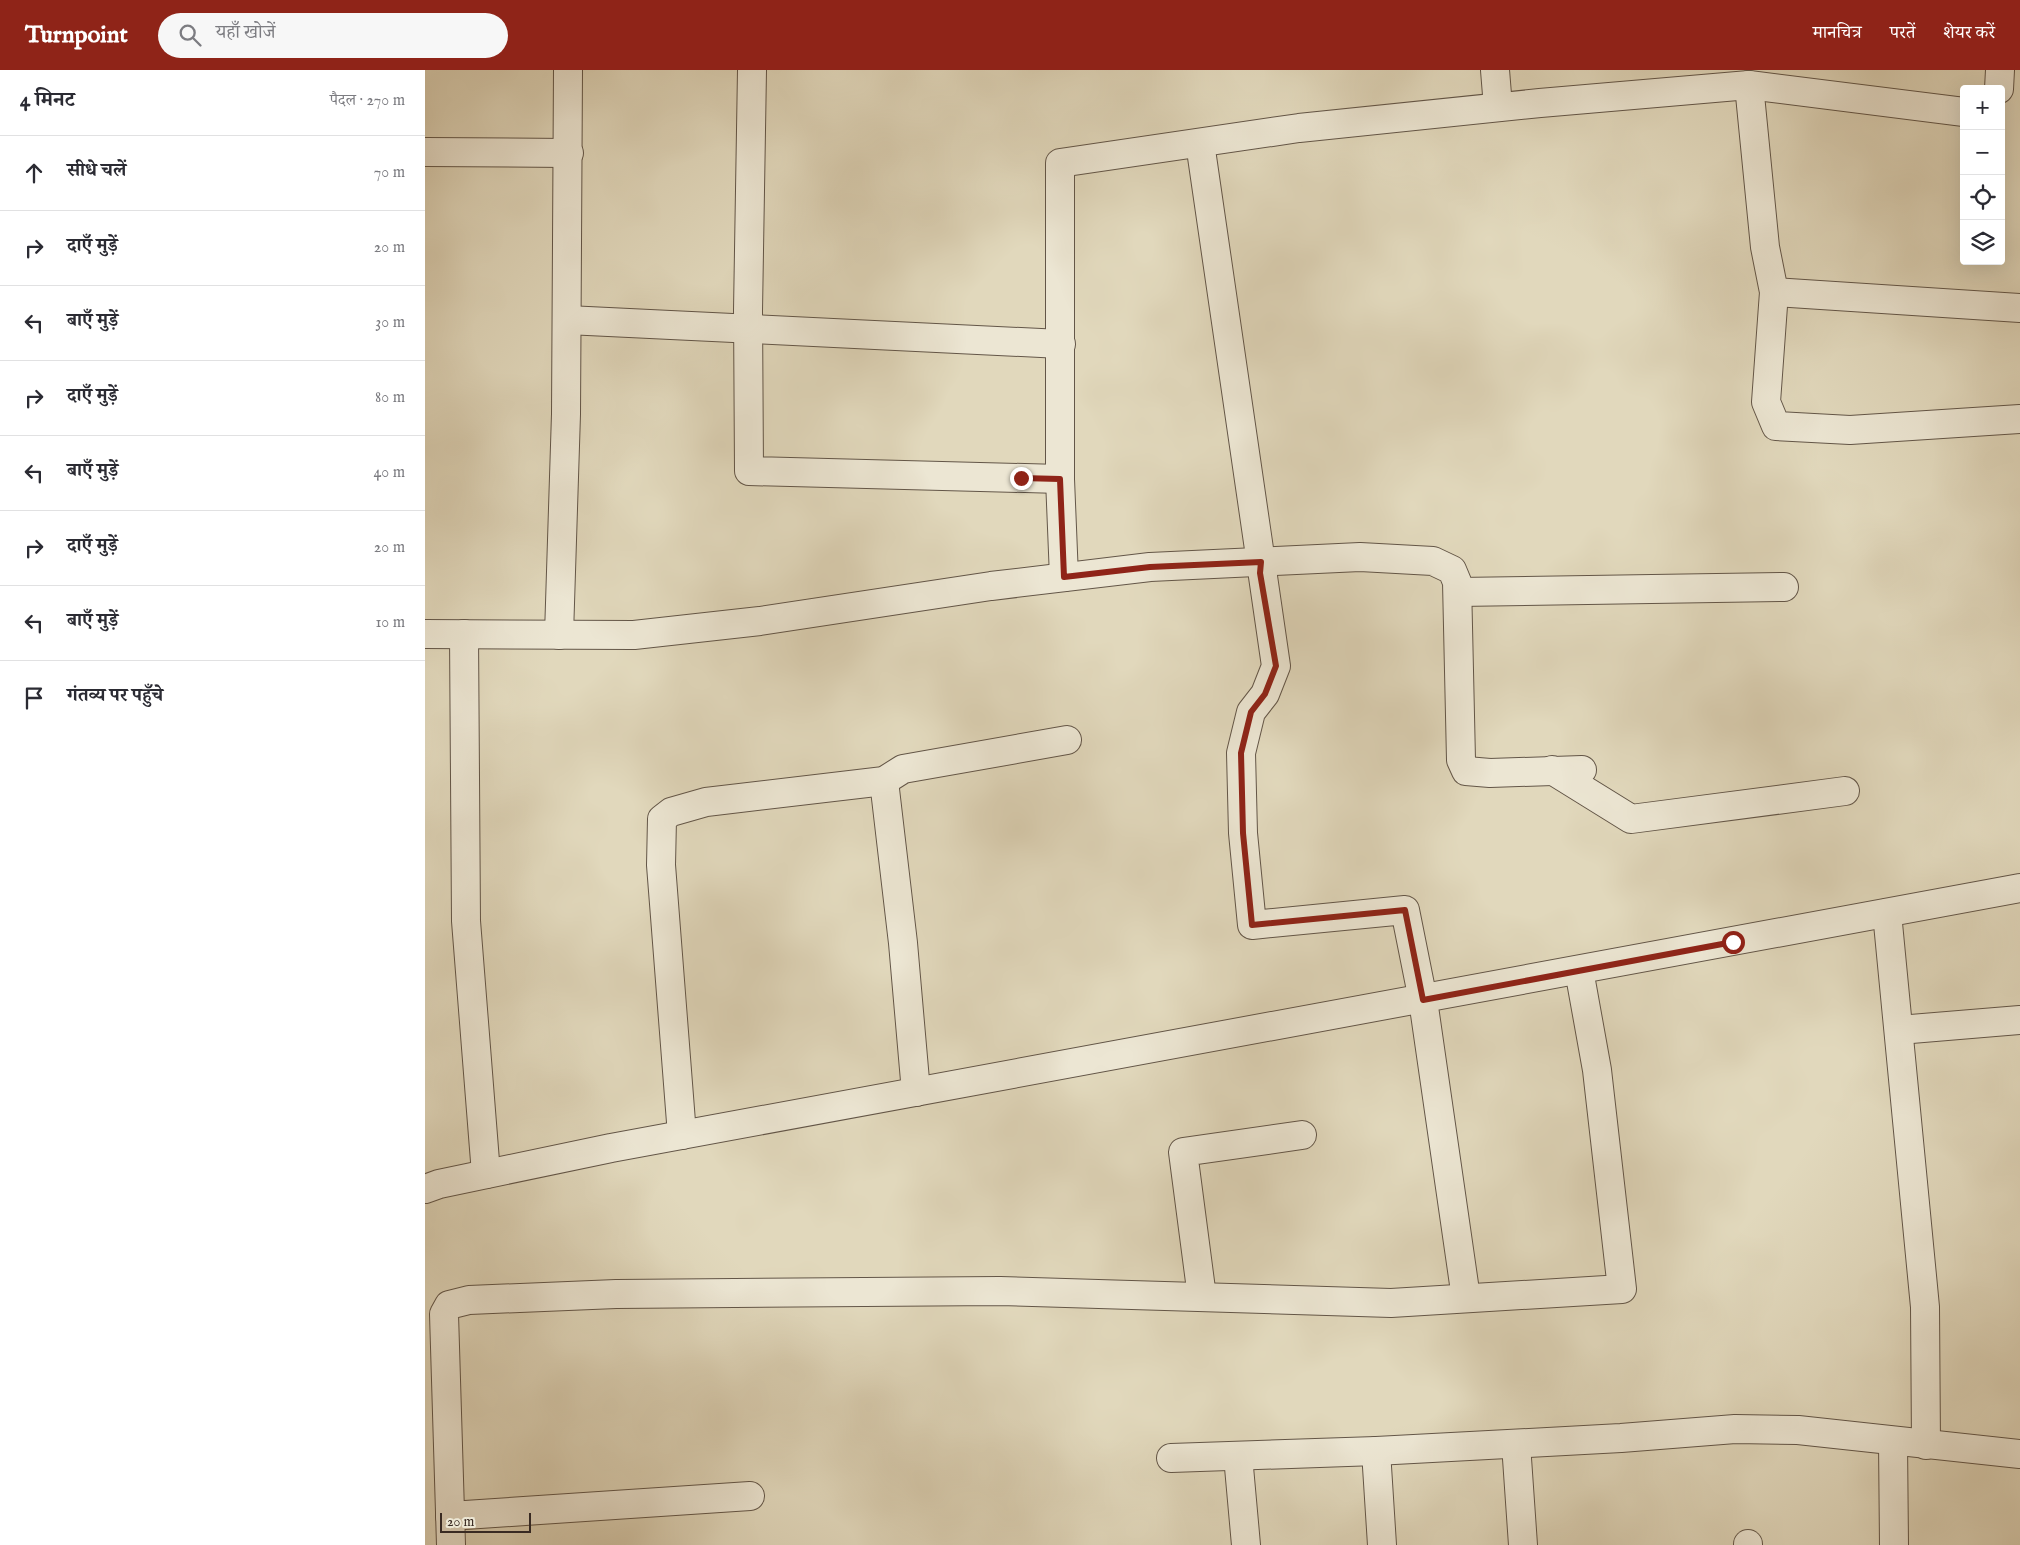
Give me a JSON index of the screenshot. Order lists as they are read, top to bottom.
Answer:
{
  "scale_bar": "20 m",
  "page": {
    "header": "Turnpoint",
    "search": "यहाँ खोजें",
    "nav": ["मानचित्र", "परतें", "शेयर करें"],
    "heading": ["4 मिनट", "पैदल · 270 m"],
    "map_buttons": ["+", "−"],
    "list": [
      ["सीधे चलें", "70 m"],
      ["दाएँ मुड़ें", "20 m"],
      ["बाएँ मुड़ें", "30 m"],
      ["दाएँ मुड़ें", "80 m"],
      ["बाएँ मुड़ें", "40 m"],
      ["दाएँ मुड़ें", "20 m"],
      ["बाएँ मुड़ें", "10 m"],
      "गंतव्य पर पहुँचे"
    ],
    "scale": "20 m"
  }
}
